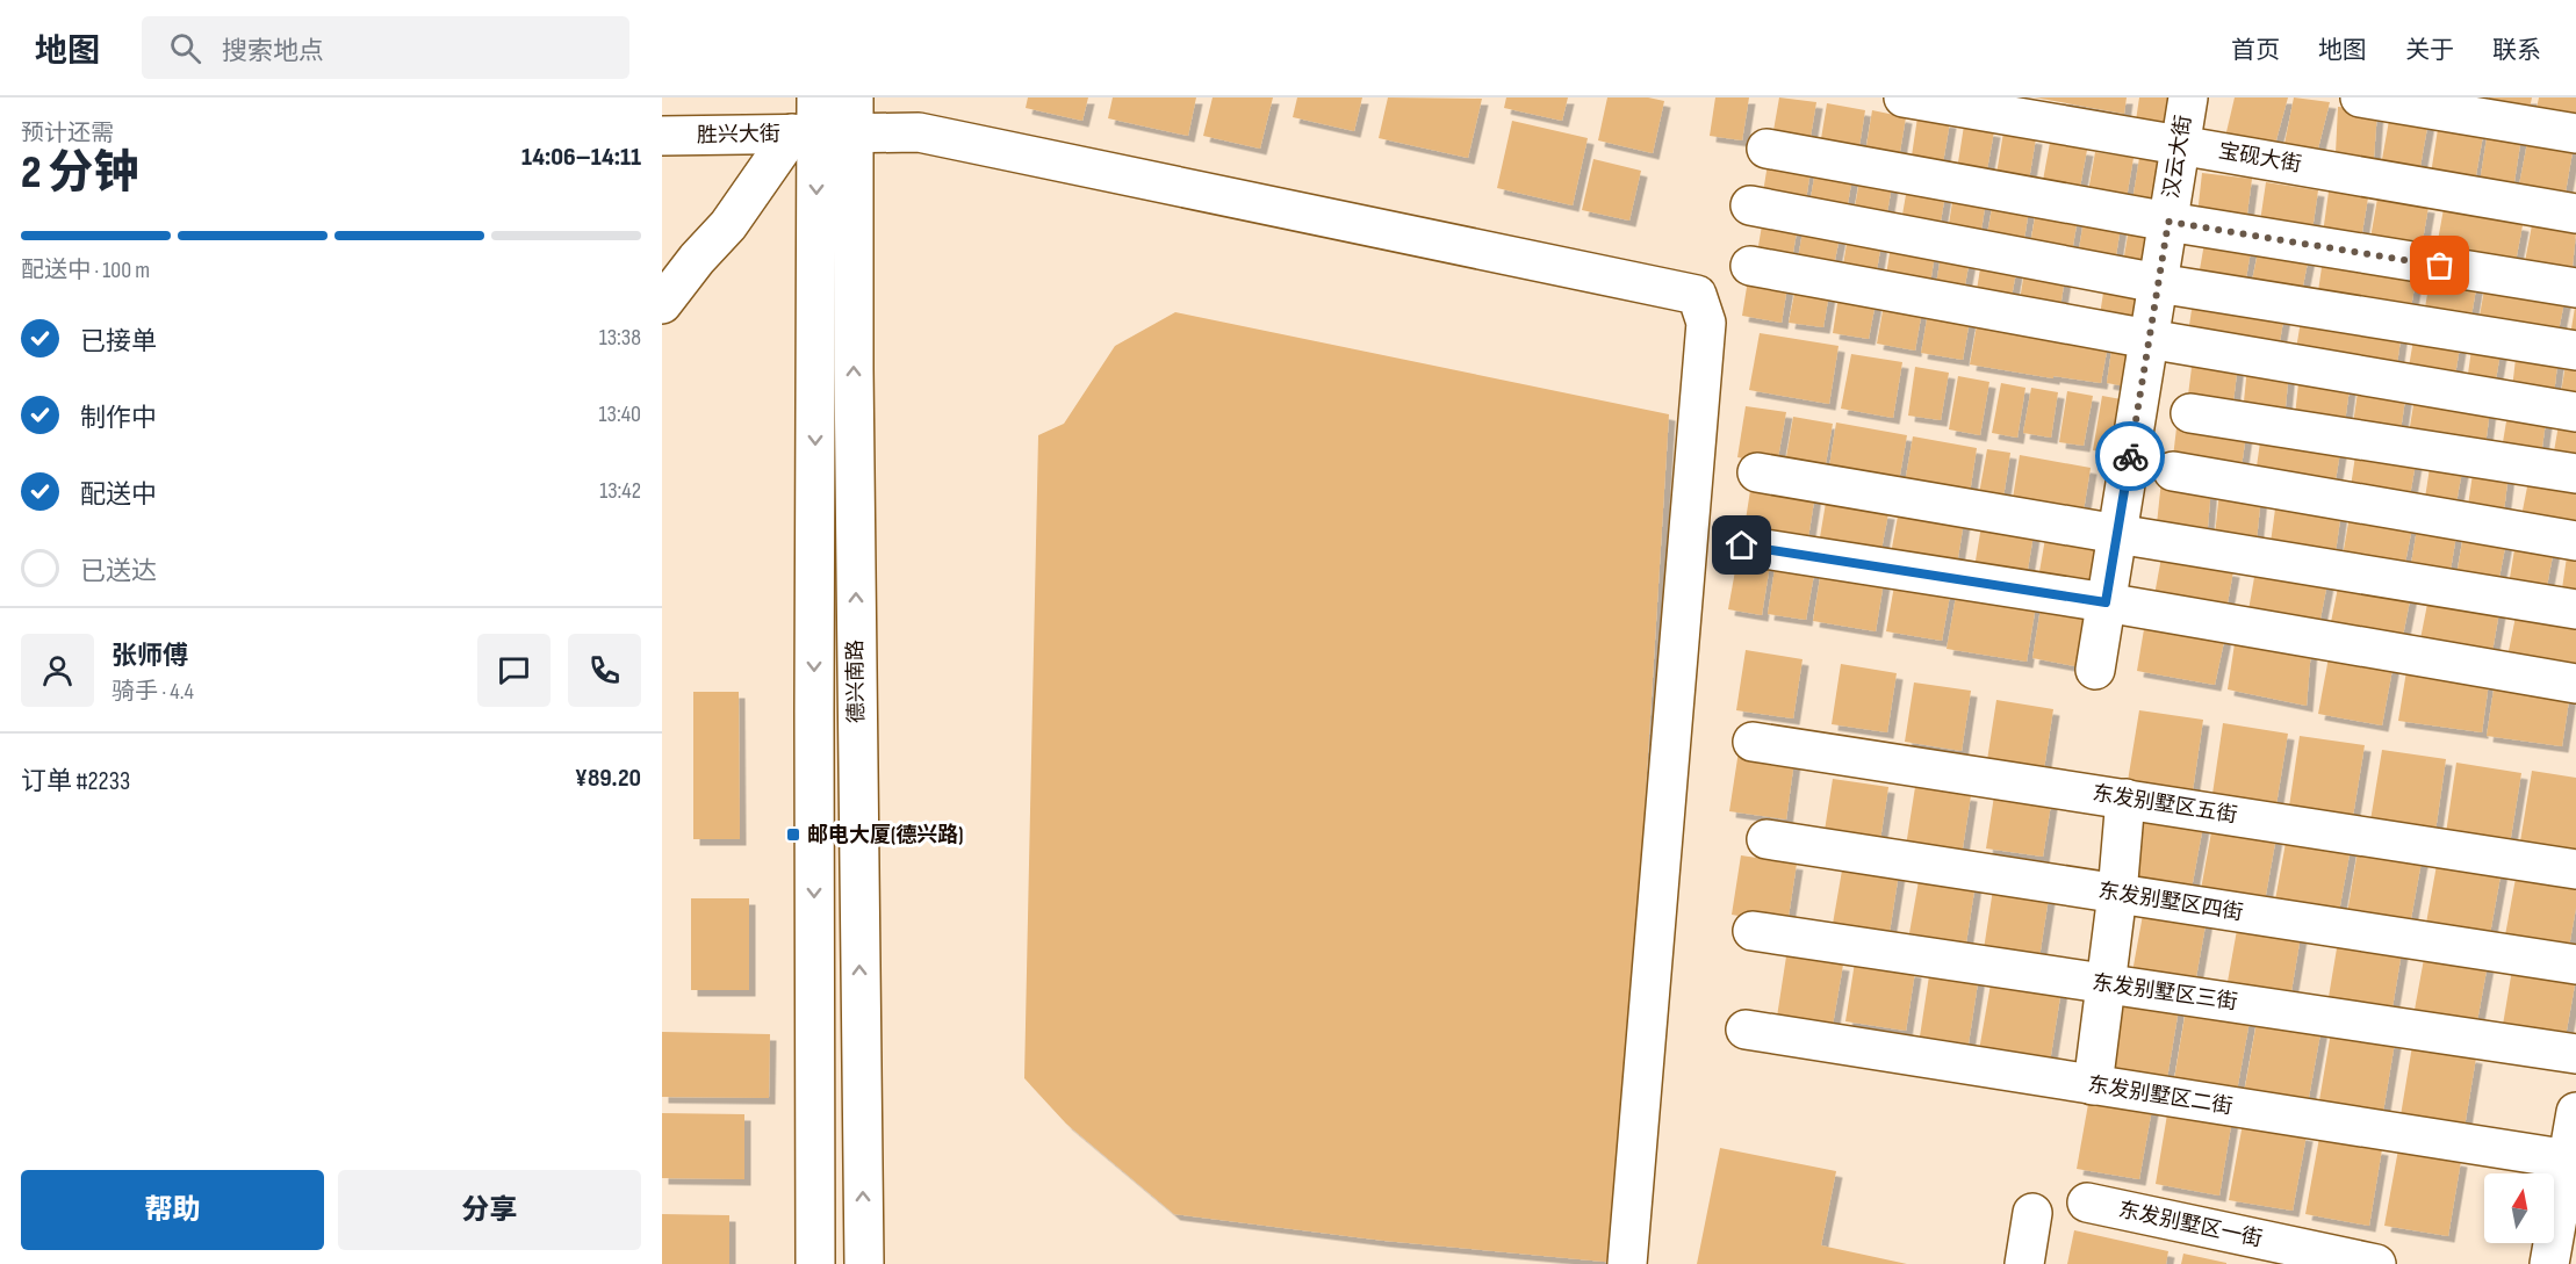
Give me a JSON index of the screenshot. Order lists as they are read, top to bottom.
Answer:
{
  "streets": {
    "street": [
      "胜兴大街",
      "汉云大街",
      "宝砚大街",
      "德兴南路",
      "东发别墅区五街",
      "东发别墅区四街",
      "东发别墅区三街",
      "东发别墅区二街",
      "东发别墅区一街"
    ]
  },
  "crossings": [
    ["胜兴大街", "德兴南路"],
    ["汉云大街", "宝砚大街"]
  ],
  "places": {
    "transit": ["邮电大厦(德兴路)"]
  },
  "north": "top",
  "page": {
    "header": "地图",
    "search": "搜索地点",
    "nav": [
      "首页",
      "地图",
      "关于",
      "联系"
    ],
    "heading": ["2 分钟", "预计还需", "14:06–14:11"],
    "panel": [
      "张师傅",
      "骑手 · 4.4",
      "订单 #2233",
      "¥89.20"
    ],
    "bar": "配送中 · 100 m",
    "list": [
      ["已接单", "13:38"],
      ["制作中", "13:40"],
      ["配送中", "13:42"],
      "已送达"
    ],
    "buttons": ["帮助", "分享"]
  }
}
